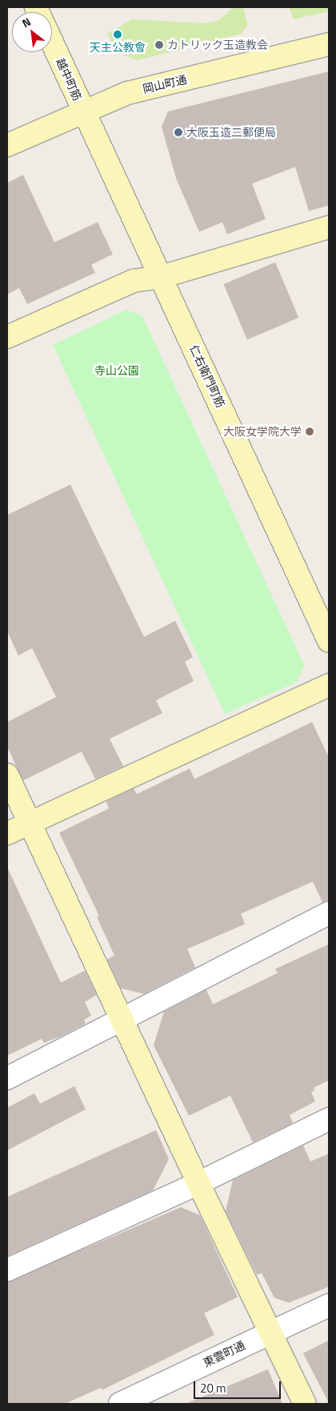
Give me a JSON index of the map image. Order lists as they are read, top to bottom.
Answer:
{
  "streets": {
    "street": [
      "越中町筋",
      "岡山町通",
      "仁右衛門町筋",
      "東雲町通"
    ]
  },
  "crossings": [
    ["越中町筋", "岡山町通"],
    ["越中町筋", "仁右衛門町筋"],
    ["岡山町通", "仁右衛門町筋"]
  ],
  "parks": ["寺山公園"],
  "places": [
    "天主公教會",
    "カトリック玉造教会",
    "大阪玉造二郵便局",
    "大阪女学院大学"
  ],
  "scale_bar": "20 m",
  "north": "top left"
}
